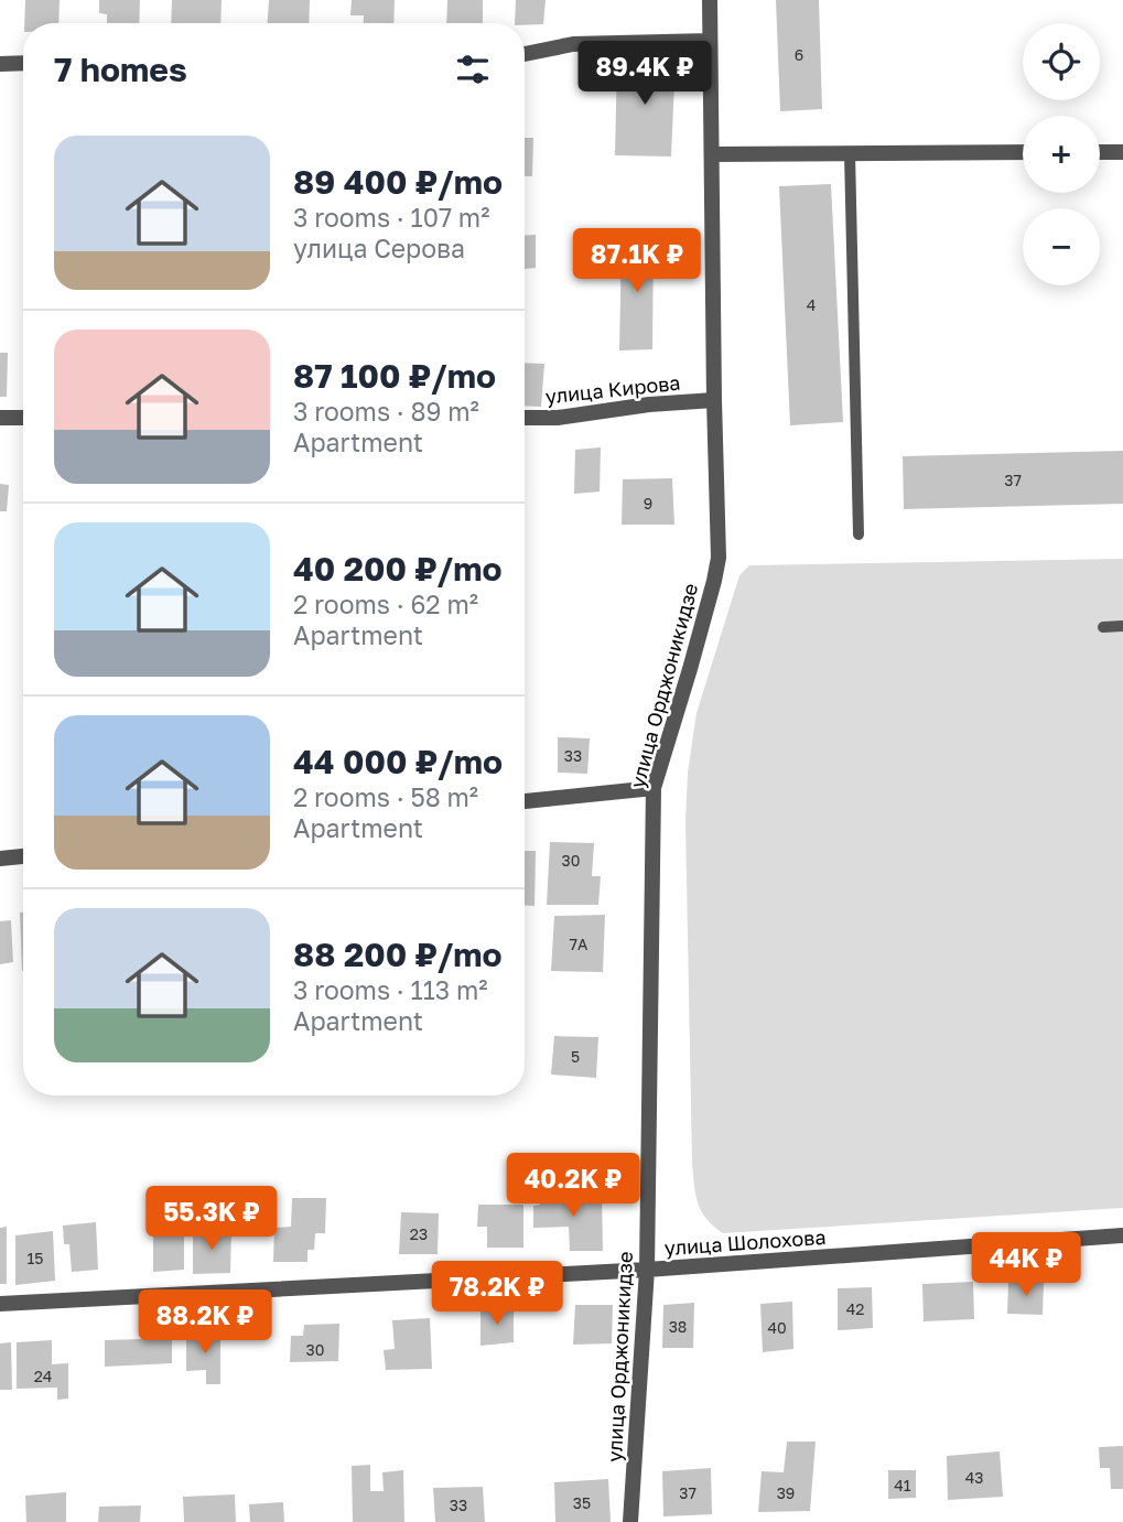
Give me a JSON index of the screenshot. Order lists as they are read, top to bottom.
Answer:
{
  "streets": {
    "street": ["улица Кирова", "улица Орджоникидзе", "улица Шолохова"]
  },
  "crossings": [
    ["улица Кирова", "улица Орджоникидзе"],
    ["улица Орджоникидзе", "улица Шолохова"]
  ],
  "house_numbers": [
    "6",
    "4",
    "37",
    "9",
    "33",
    "30",
    "7А",
    "5",
    "23",
    "15",
    "42",
    "38",
    "40",
    "30",
    "24",
    "43",
    "41",
    "37",
    "39",
    "35",
    "33"
  ],
  "page": {
    "map_buttons": ["+", "−"],
    "heading": "7 homes",
    "price": [
      "89.4K ₽",
      "87.1K ₽",
      "40.2K ₽",
      "55.3K ₽",
      "44K ₽",
      "78.2K ₽",
      "88.2K ₽"
    ],
    "list": [
      {
        "name": "89 400 ₽/mo",
        "note": "3 rooms · 107 m² · улица Серова"
      },
      {
        "name": "87 100 ₽/mo",
        "note": "3 rooms · 89 m² · Apartment"
      },
      {
        "name": "40 200 ₽/mo",
        "note": "2 rooms · 62 m² · Apartment"
      },
      {
        "name": "44 000 ₽/mo",
        "note": "2 rooms · 58 m² · Apartment"
      },
      {
        "name": "88 200 ₽/mo",
        "note": "3 rooms · 113 m² · Apartment"
      }
    ]
  }
}
